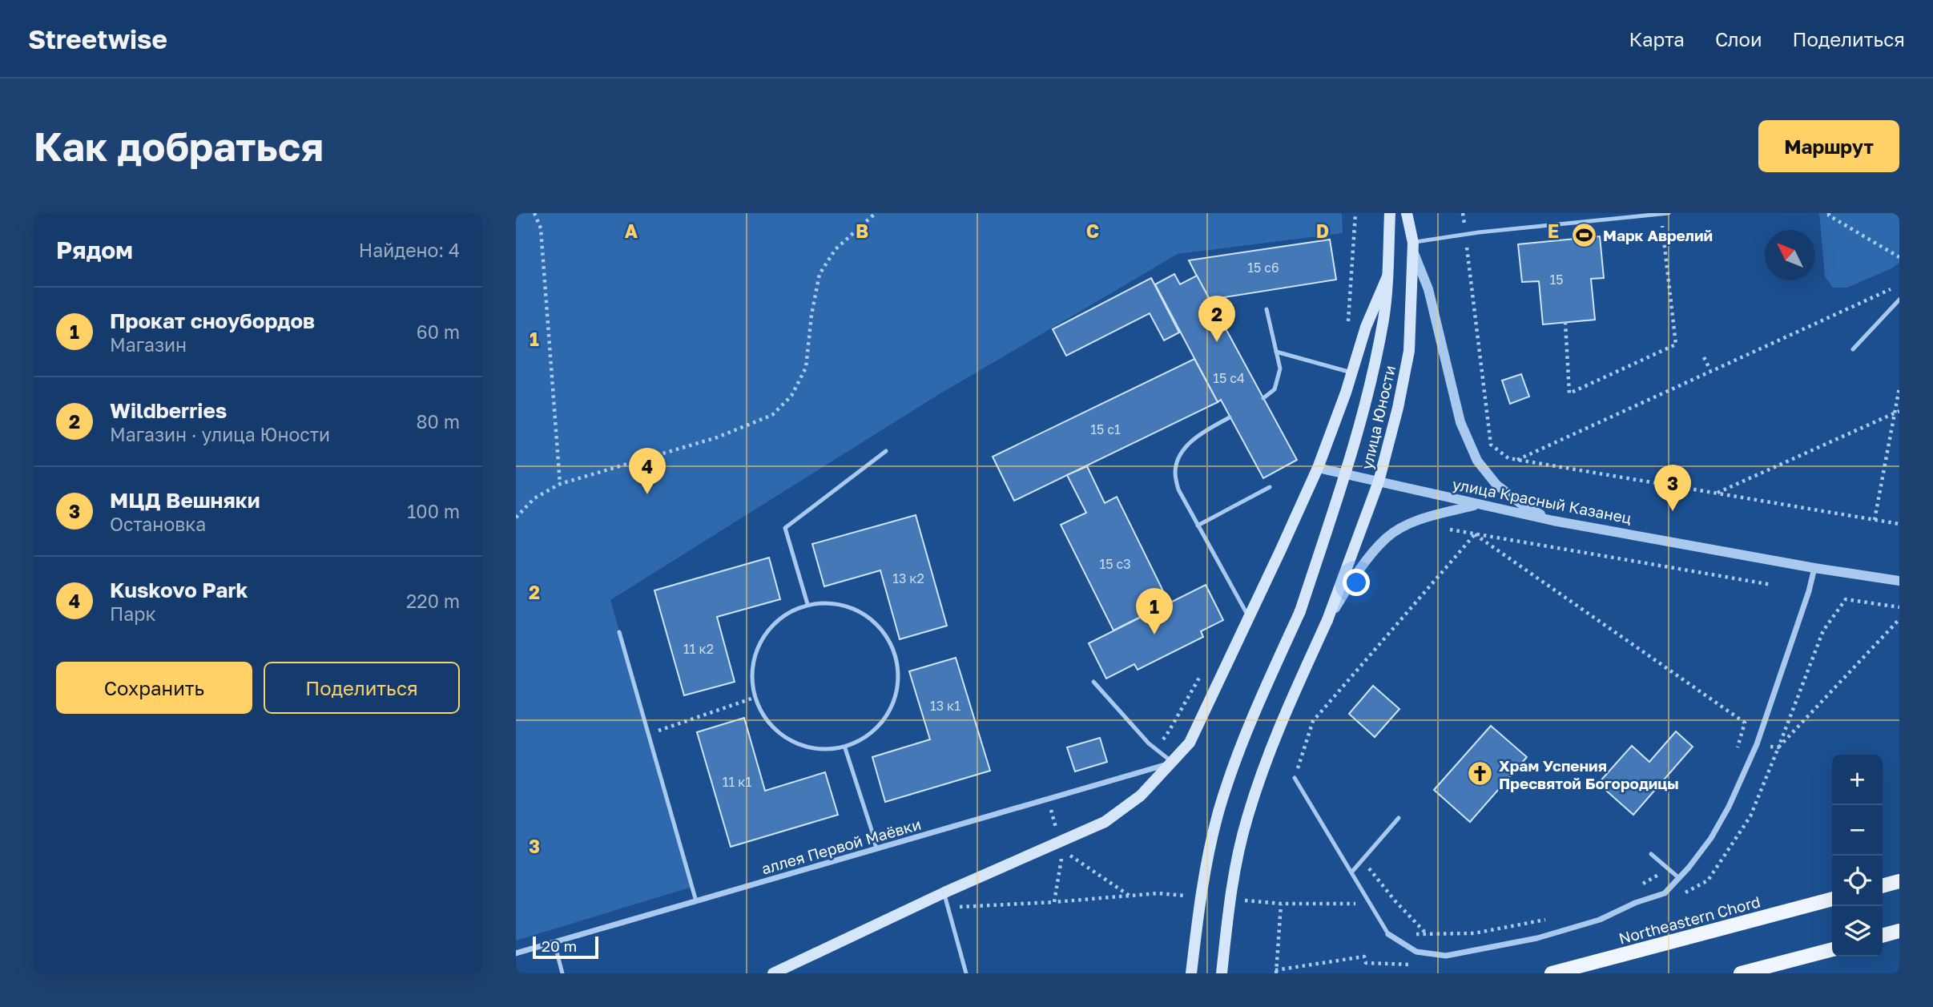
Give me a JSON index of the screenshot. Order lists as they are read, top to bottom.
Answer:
{
  "streets": {
    "main road": ["улица Юности", "Northeastern Chord"],
    "street": ["улица Красный Казанец", "аллея Первой Маёвки"]
  },
  "crossings": [
    ["улица Юности", "улица Красный Казанец"]
  ],
  "places": {
    "sports": ["Марк Аврелий"],
    "church": ["Храм Успения Пресвятой Богородицы"]
  },
  "house_numbers": [
    "15 с6",
    "15",
    "15 с4",
    "15 с1",
    "15 с3",
    "13 к2",
    "11 к2",
    "13 к1",
    "11 к1"
  ],
  "scale_bar": "20 m",
  "north": "top left",
  "page": {
    "header": "Streetwise",
    "nav": ["Карта", "Слои", "Поделиться"],
    "buttons": [
      "Маршрут",
      ["Сохранить", "Поделиться"]
    ],
    "title": "Как добраться",
    "heading": ["Рядом", "Найдено: 4"],
    "list": [
      {
        "mark": "1",
        "name": "Прокат сноубордов",
        "note": "Магазин",
        "value": "60 m"
      },
      {
        "mark": "2",
        "name": "Wildberries",
        "note": "Магазин · улица Юности",
        "value": "80 m"
      },
      {
        "mark": "3",
        "name": "МЦД Вешняки",
        "note": "Остановка",
        "value": "100 m"
      },
      {
        "mark": "4",
        "name": "Kuskovo Park",
        "note": "Парк",
        "value": "220 m"
      }
    ],
    "pins": [
      "2",
      "4",
      "3",
      "1"
    ],
    "map_buttons": ["+", "−"],
    "scale": "20 m"
  },
  "grid": {
    "columns": [
      "A",
      "B",
      "C",
      "D",
      "E"
    ],
    "rows": ["1", "2", "3"]
  }
}
